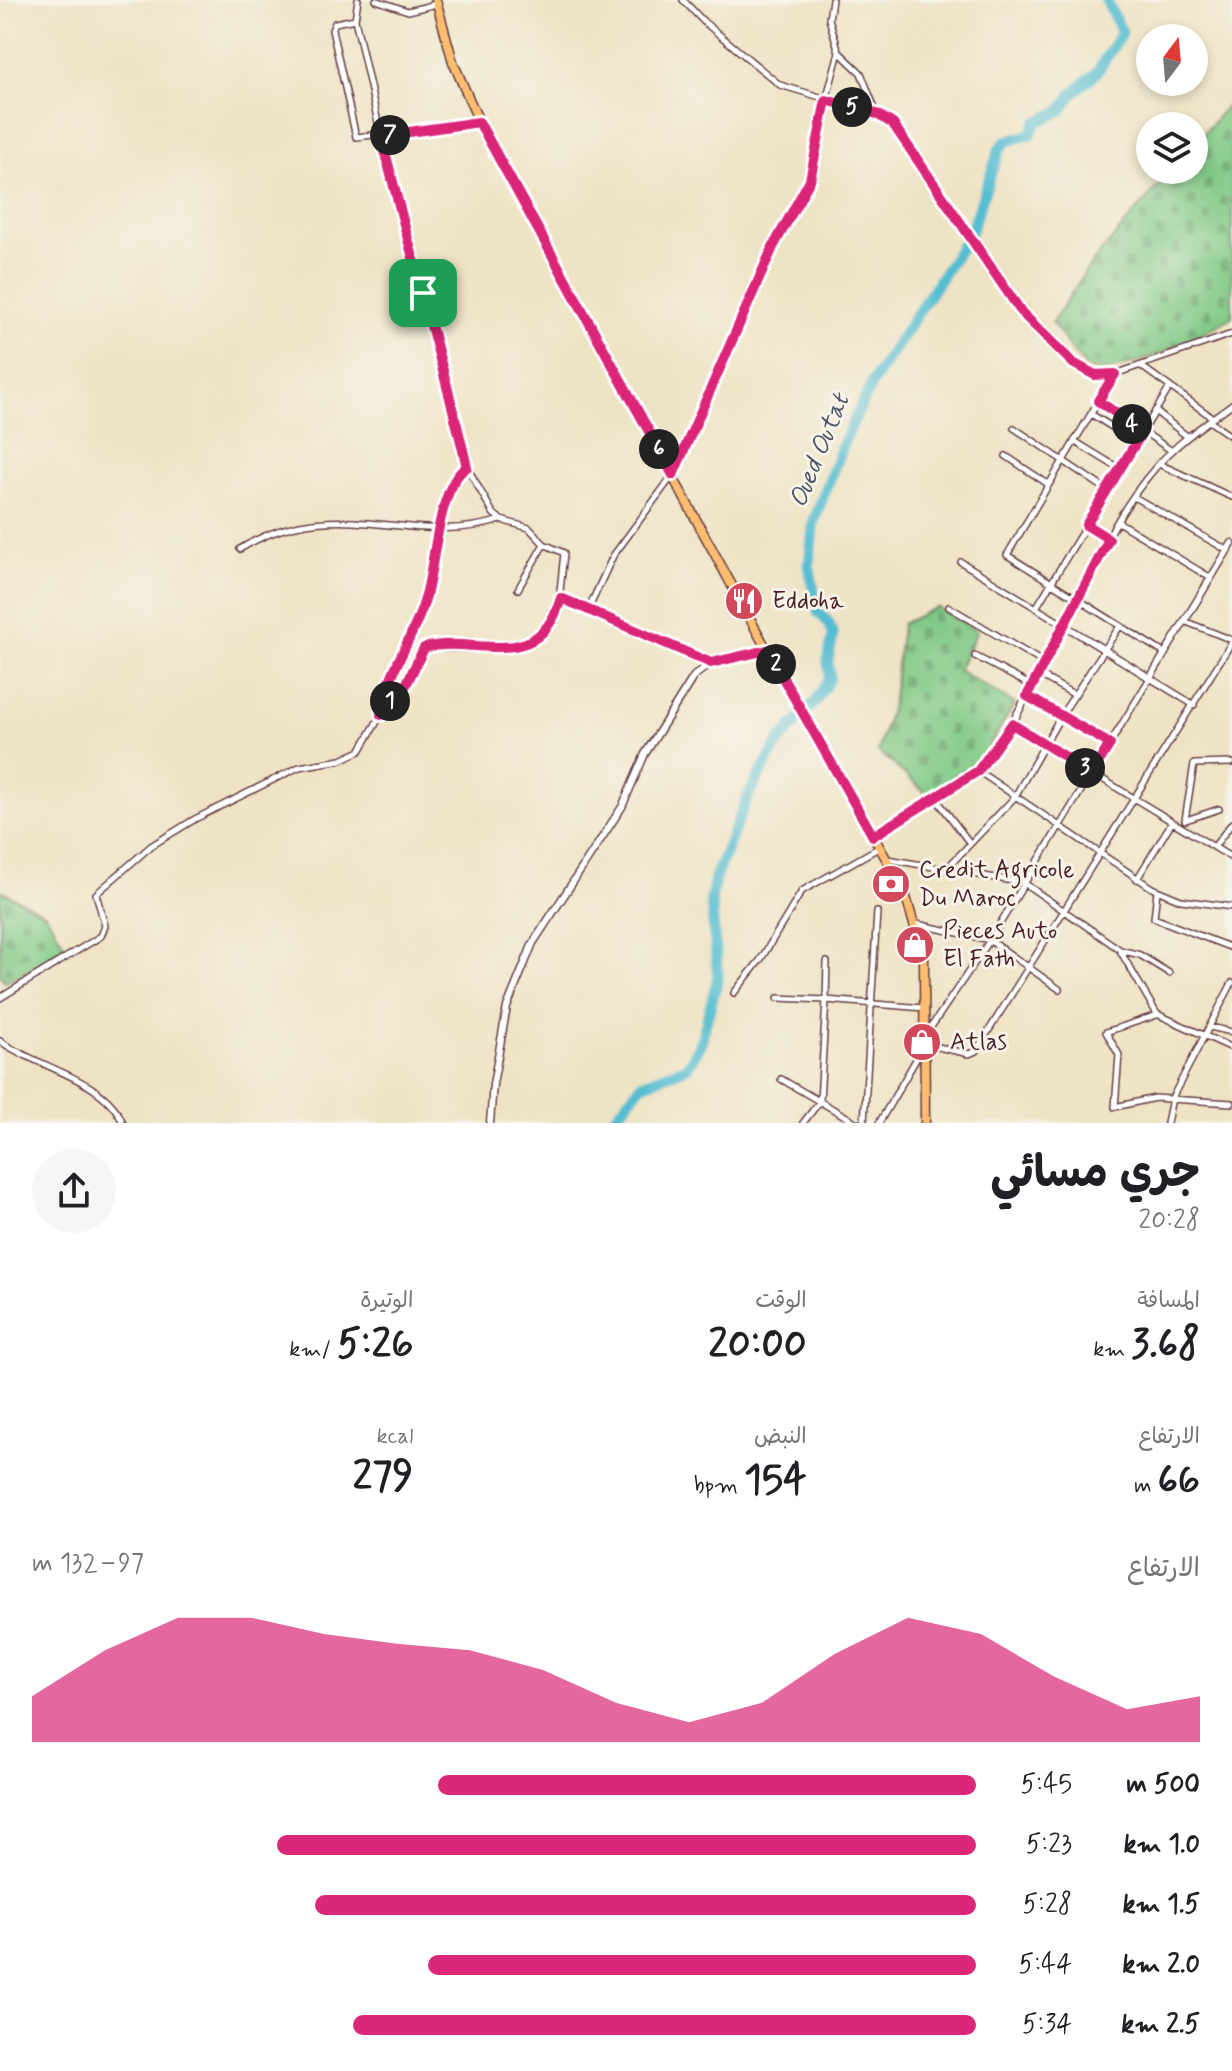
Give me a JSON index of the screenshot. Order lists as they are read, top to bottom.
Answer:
{
  "water": ["Oued Outat"],
  "places": {
    "restaurant": ["Eddoha"],
    "bank": ["Credit Agricole Du Maroc"],
    "shop": ["Pieces Auto El Fath", "Atlas"]
  },
  "north": "top",
  "page": {
    "pins": [
      "5",
      "7",
      "4",
      "6",
      "2",
      "1",
      "3"
    ],
    "heading": ["جري مسائي", "20:28"],
    "stats": [
      ["المسافة", "3.68 km"],
      ["الوقت", "20:00"],
      ["الوتيرة", "5:26 /km"],
      ["الارتفاع", "66 m"],
      ["النبض", "154 bpm"],
      ["kcal", "279"]
    ],
    "chart": ["الارتفاع", "97–132 m"],
    "list": [
      {
        "name": "500 m",
        "note": "5:45"
      },
      {
        "name": "1.0 km",
        "note": "5:23"
      },
      {
        "name": "1.5 km",
        "note": "5:28"
      },
      {
        "name": "2.0 km",
        "note": "5:44"
      },
      {
        "name": "2.5 km",
        "note": "5:34"
      }
    ]
  }
}
